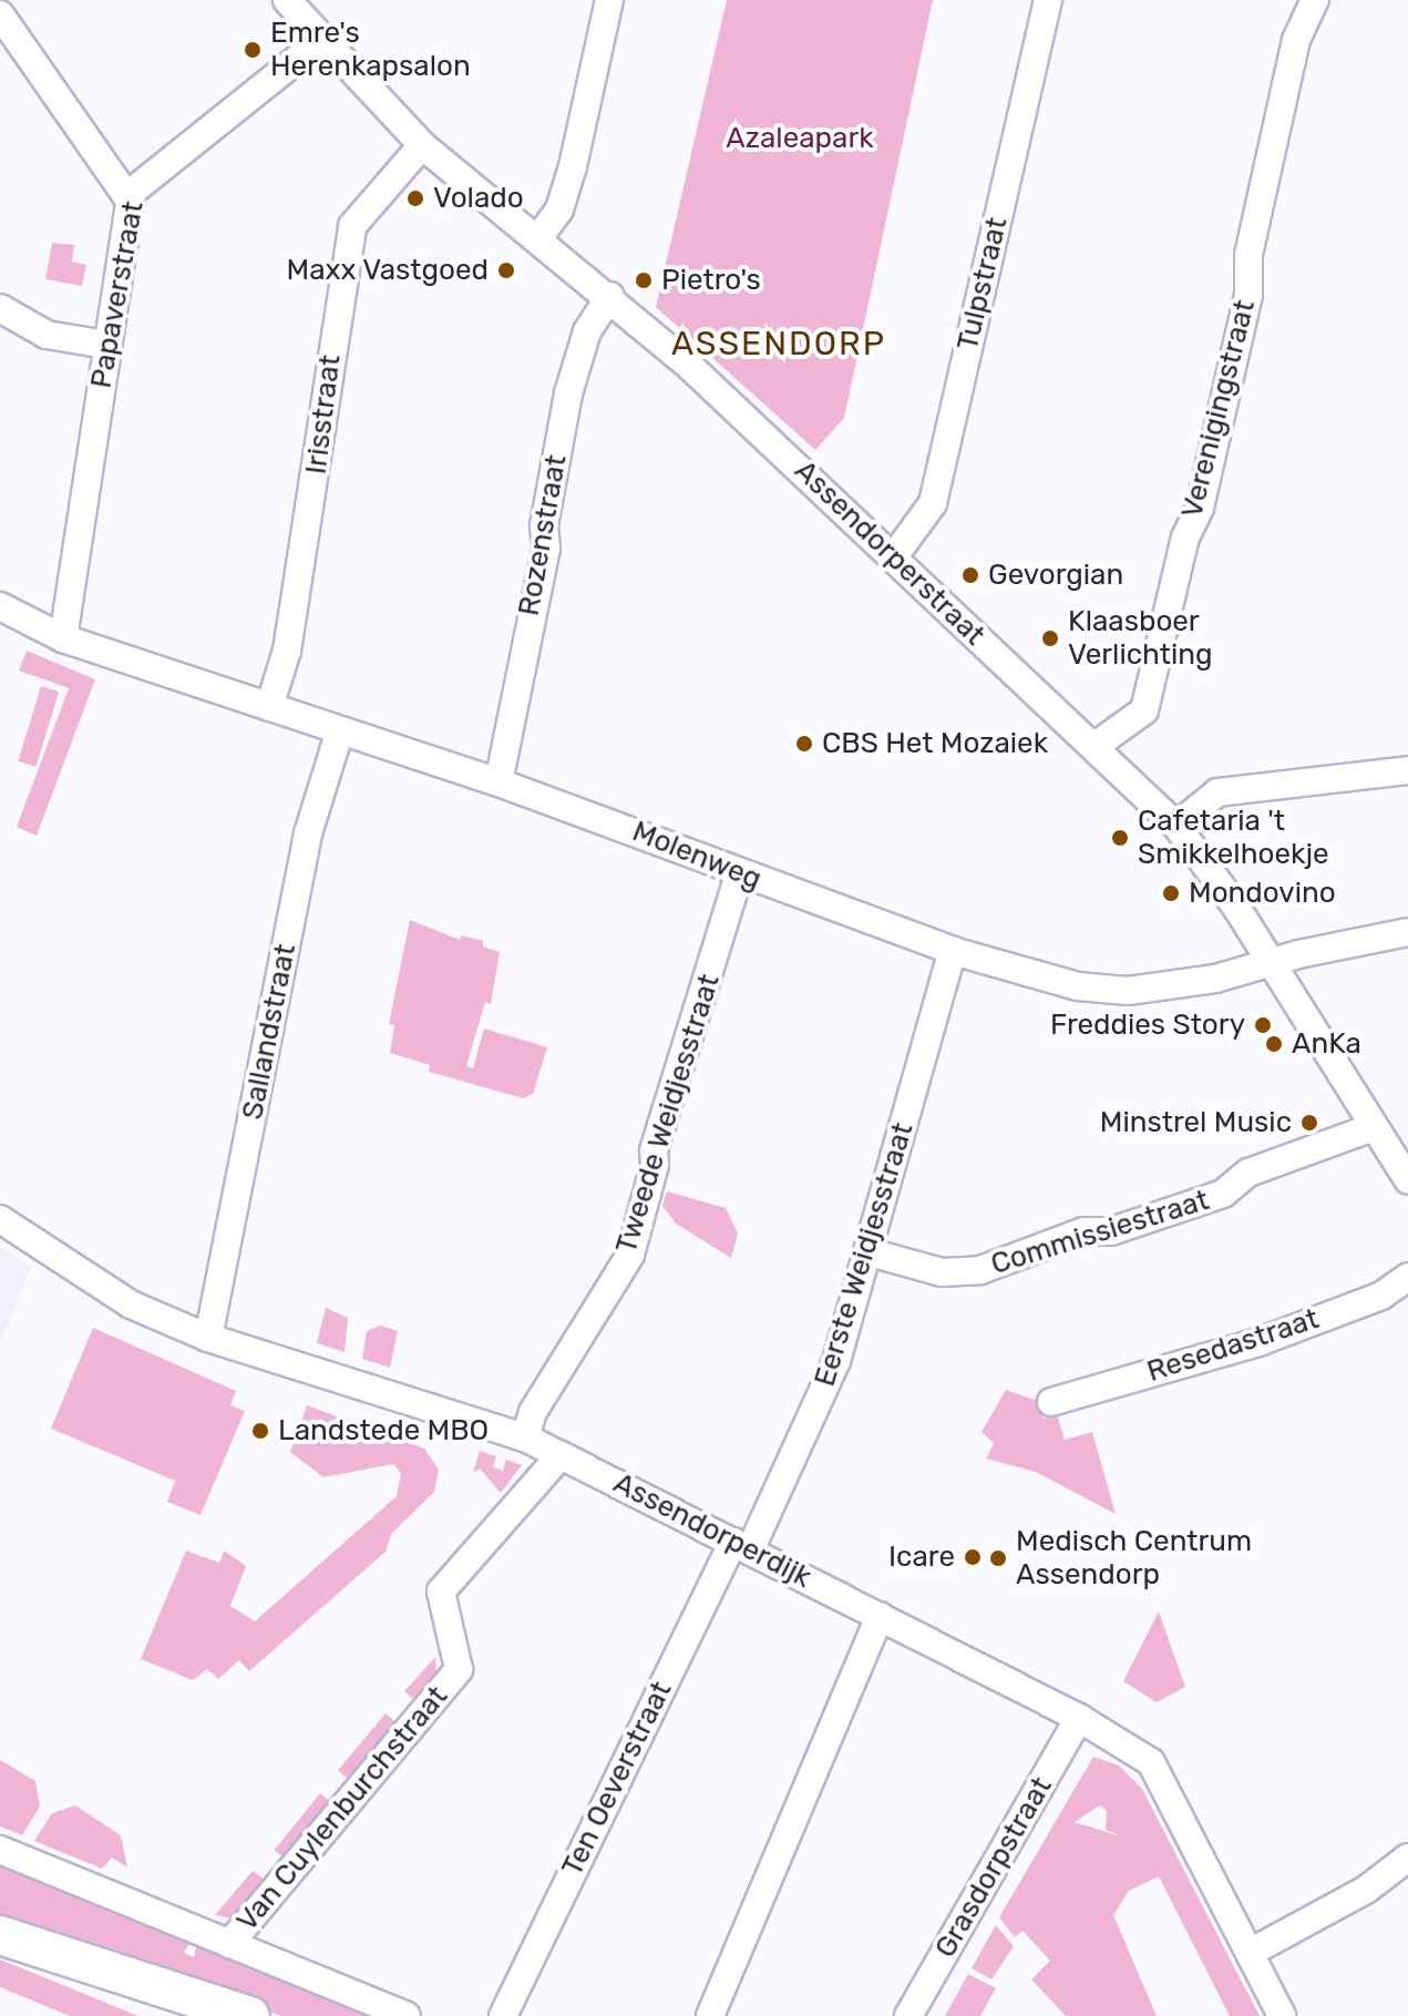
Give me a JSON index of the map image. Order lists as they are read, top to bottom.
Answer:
{
  "streets": {
    "street": [
      "Tulpstraat",
      "Papaverstraat",
      "Verenigingstraat",
      "Irisstraat",
      "Rozenstraat",
      "Assendorperstraat",
      "Molenweg",
      "Sallandstraat",
      "Tweede Weidjesstraat",
      "Commissiestraat",
      "Eerste Weidjesstraat",
      "Resedastraat",
      "Assendorperdijk",
      "Ten Oeverstraat",
      "Van Cuylenburchstraat",
      "Grasdorpstraat"
    ]
  },
  "crossings": [
    ["Tulpstraat", "Assendorperstraat"],
    ["Papaverstraat", "Assendorperstraat"],
    ["Papaverstraat", "Molenweg"],
    ["Verenigingstraat", "Assendorperstraat"],
    ["Irisstraat", "Assendorperstraat"],
    ["Irisstraat", "Molenweg"],
    ["Rozenstraat", "Assendorperstraat"],
    ["Rozenstraat", "Molenweg"],
    ["Assendorperstraat", "Molenweg"],
    ["Assendorperstraat", "Commissiestraat"],
    ["Molenweg", "Sallandstraat"],
    ["Molenweg", "Tweede Weidjesstraat"],
    ["Molenweg", "Eerste Weidjesstraat"],
    ["Sallandstraat", "Assendorperdijk"],
    ["Tweede Weidjesstraat", "Assendorperdijk"],
    ["Commissiestraat", "Eerste Weidjesstraat"],
    ["Eerste Weidjesstraat", "Assendorperdijk"],
    ["Eerste Weidjesstraat", "Ten Oeverstraat"],
    ["Assendorperdijk", "Ten Oeverstraat"],
    ["Assendorperdijk", "Van Cuylenburchstraat"],
    ["Assendorperdijk", "Grasdorpstraat"]
  ],
  "districts": ["ASSENDORP"],
  "parks": ["Azaleapark"],
  "places": [
    "Emre's Herenkapsalon",
    "Volado",
    "Maxx Vastgoed",
    "Pietro's",
    "Gevorgian",
    "Klaasboer Verlichting",
    "CBS Het Mozaiek",
    "Cafetaria 't Smikkelhoekje",
    "Mondovino",
    "Freddies Story",
    "AnKa",
    "Minstrel Music",
    "Landstede MBO",
    "Icare",
    "Medisch Centrum Assendorp"
  ]
}
